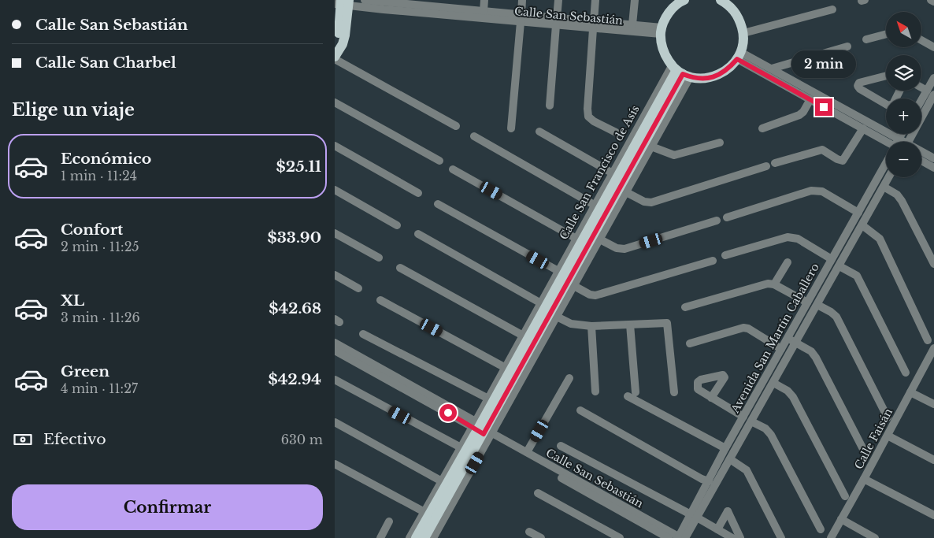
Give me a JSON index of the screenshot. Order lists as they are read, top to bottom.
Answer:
{
  "streets": {
    "main road": ["Calle San Francisco de Asís"],
    "street": ["Calle San Sebastián", "Avenida San Martín Caballero", "Calle Faisán"]
  },
  "crossings": [
    ["Calle San Sebastián", "Calle San Francisco de Asís"],
    ["Calle San Sebastián", "Avenida San Martín Caballero"]
  ],
  "north": "top left",
  "page": {
    "banner": ["Calle San Sebastián", "Calle San Charbel"],
    "map_buttons": ["+", "−"],
    "bubble": "2 min",
    "heading": "Elige un viaje",
    "list": [
      {
        "name": "Económico",
        "note": "1 min · 11:24",
        "value": "$25.11"
      },
      {
        "name": "Confort",
        "note": "2 min · 11:25",
        "value": "$33.90"
      },
      {
        "name": "XL",
        "note": "3 min · 11:26",
        "value": "$42.68"
      },
      {
        "name": "Green",
        "note": "4 min · 11:27",
        "value": "$42.94"
      }
    ],
    "pay": ["Efectivo", "630 m"],
    "buttons": "Confirmar"
  }
}
